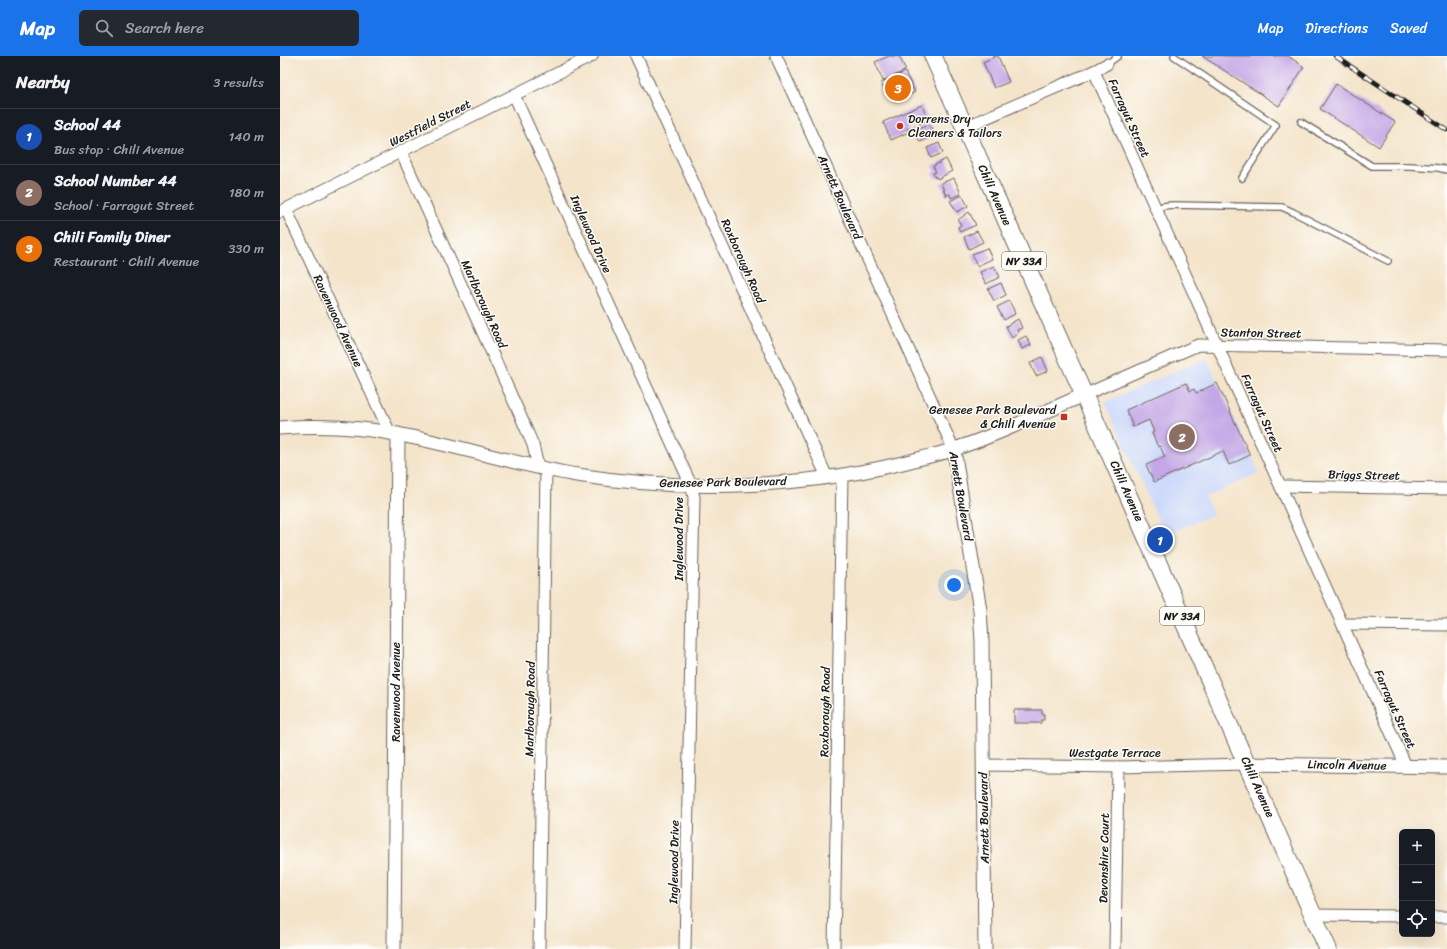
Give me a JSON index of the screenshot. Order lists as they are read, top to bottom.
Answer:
{
  "streets": {
    "main road": ["Chili Avenue", "NY 33A"],
    "street": [
      "Farragut Street",
      "Westfield Street",
      "Arnett Boulevard",
      "Inglewood Drive",
      "Roxborough Road",
      "Marlborough Road",
      "Ravenwood Avenue",
      "Stanton Street",
      "Briggs Street",
      "Genesee Park Boulevard",
      "Westgate Terrace",
      "Lincoln Avenue",
      "Devonshire Court"
    ]
  },
  "crossings": [
    ["Farragut Street", "Stanton Street"],
    ["Farragut Street", "Briggs Street"],
    ["Farragut Street", "Lincoln Avenue"],
    ["Westfield Street", "Inglewood Drive"],
    ["Westfield Street", "Marlborough Road"],
    ["Westfield Street", "Ravenwood Avenue"],
    ["Chili Avenue", "Stanton Street"],
    ["Chili Avenue", "Genesee Park Boulevard"],
    ["Chili Avenue", "Westgate Terrace"],
    ["Chili Avenue", "Lincoln Avenue"],
    ["Arnett Boulevard", "Genesee Park Boulevard"],
    ["Arnett Boulevard", "Westgate Terrace"],
    ["Inglewood Drive", "Genesee Park Boulevard"],
    ["Roxborough Road", "Genesee Park Boulevard"],
    ["Marlborough Road", "Genesee Park Boulevard"],
    ["Ravenwood Avenue", "Genesee Park Boulevard"],
    ["Stanton Street", "Genesee Park Boulevard"],
    ["Westgate Terrace", "Lincoln Avenue"],
    ["Westgate Terrace", "Devonshire Court"]
  ],
  "places": {
    "other": ["Dorrens Dry Cleaners & Tailors"],
    "transit": ["Genesee Park Boulevard & Chili Avenue"]
  },
  "page": {
    "header": "Map",
    "search": "Search here",
    "nav": ["Map", "Directions", "Saved"],
    "heading": ["Nearby", "3 results"],
    "pins": ["3", "2", "1"],
    "list": [
      {
        "mark": "1",
        "name": "School 44",
        "note": "Bus stop · Chili Avenue",
        "value": "140 m"
      },
      {
        "mark": "2",
        "name": "School Number 44",
        "note": "School · Farragut Street",
        "value": "180 m"
      },
      {
        "mark": "3",
        "name": "Chili Family Diner",
        "note": "Restaurant · Chili Avenue",
        "value": "330 m"
      }
    ],
    "map_buttons": ["+", "−"]
  }
}
